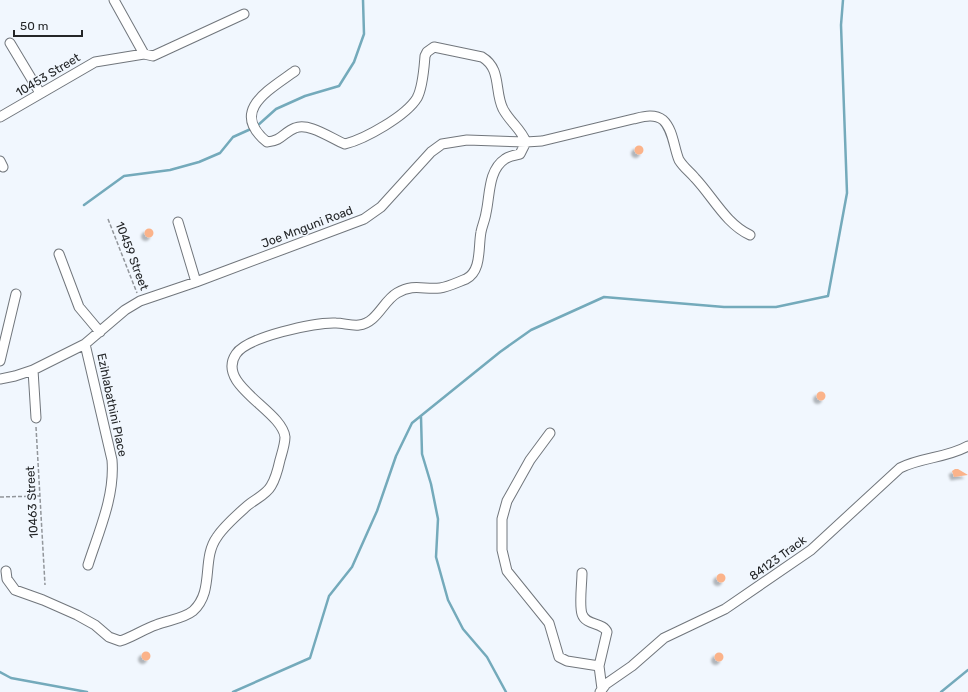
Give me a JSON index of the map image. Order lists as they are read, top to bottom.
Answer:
{
  "streets": {
    "street": [
      "10453 Street",
      "Joe Mnguni Road",
      "Ezihlabathini Place",
      "84123 Track"
    ],
    "path": ["10459 Street", "10463 Street"]
  },
  "crossings": [
    ["Joe Mnguni Road", "10459 Street"],
    ["Joe Mnguni Road", "Ezihlabathini Place"]
  ],
  "scale_bar": "50 m"
}
